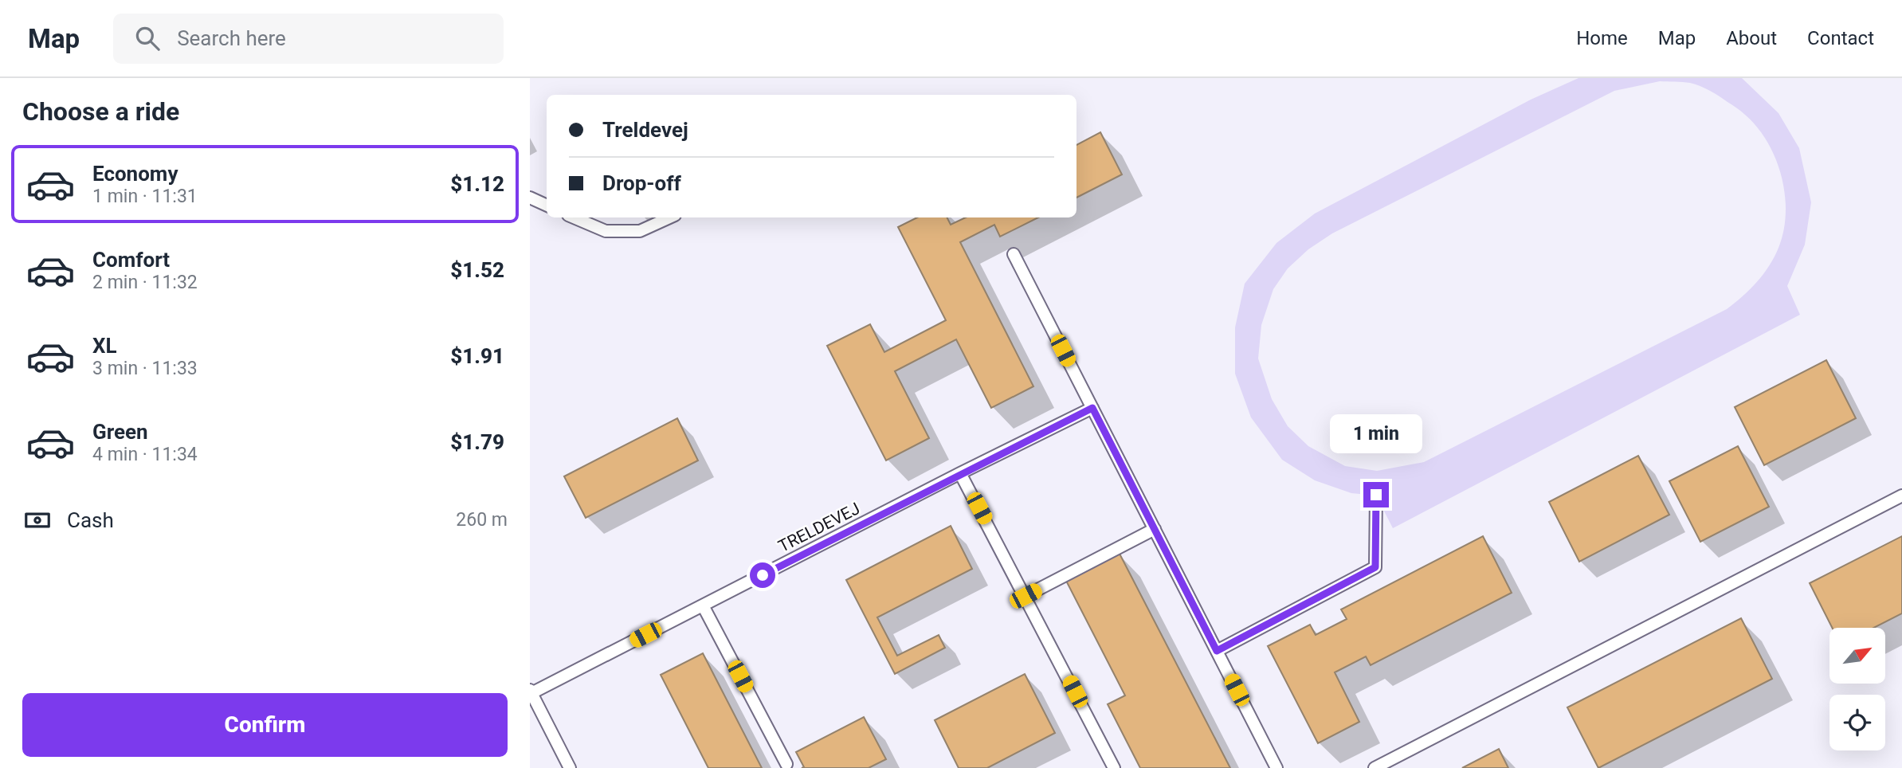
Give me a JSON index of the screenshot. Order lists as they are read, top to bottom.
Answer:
{
  "streets": {
    "lane": ["TRELDEVEJ"]
  },
  "north": "top right",
  "page": {
    "header": "Map",
    "search": "Search here",
    "nav": [
      "Home",
      "Map",
      "About",
      "Contact"
    ],
    "heading": "Choose a ride",
    "banner": ["Treldevej", "Drop-off"],
    "list": [
      {
        "name": "Economy",
        "note": "1 min · 11:31",
        "value": "$1.12"
      },
      {
        "name": "Comfort",
        "note": "2 min · 11:32",
        "value": "$1.52"
      },
      {
        "name": "XL",
        "note": "3 min · 11:33",
        "value": "$1.91"
      },
      {
        "name": "Green",
        "note": "4 min · 11:34",
        "value": "$1.79"
      }
    ],
    "bubble": "1 min",
    "pay": ["Cash", "260 m"],
    "buttons": "Confirm"
  }
}
